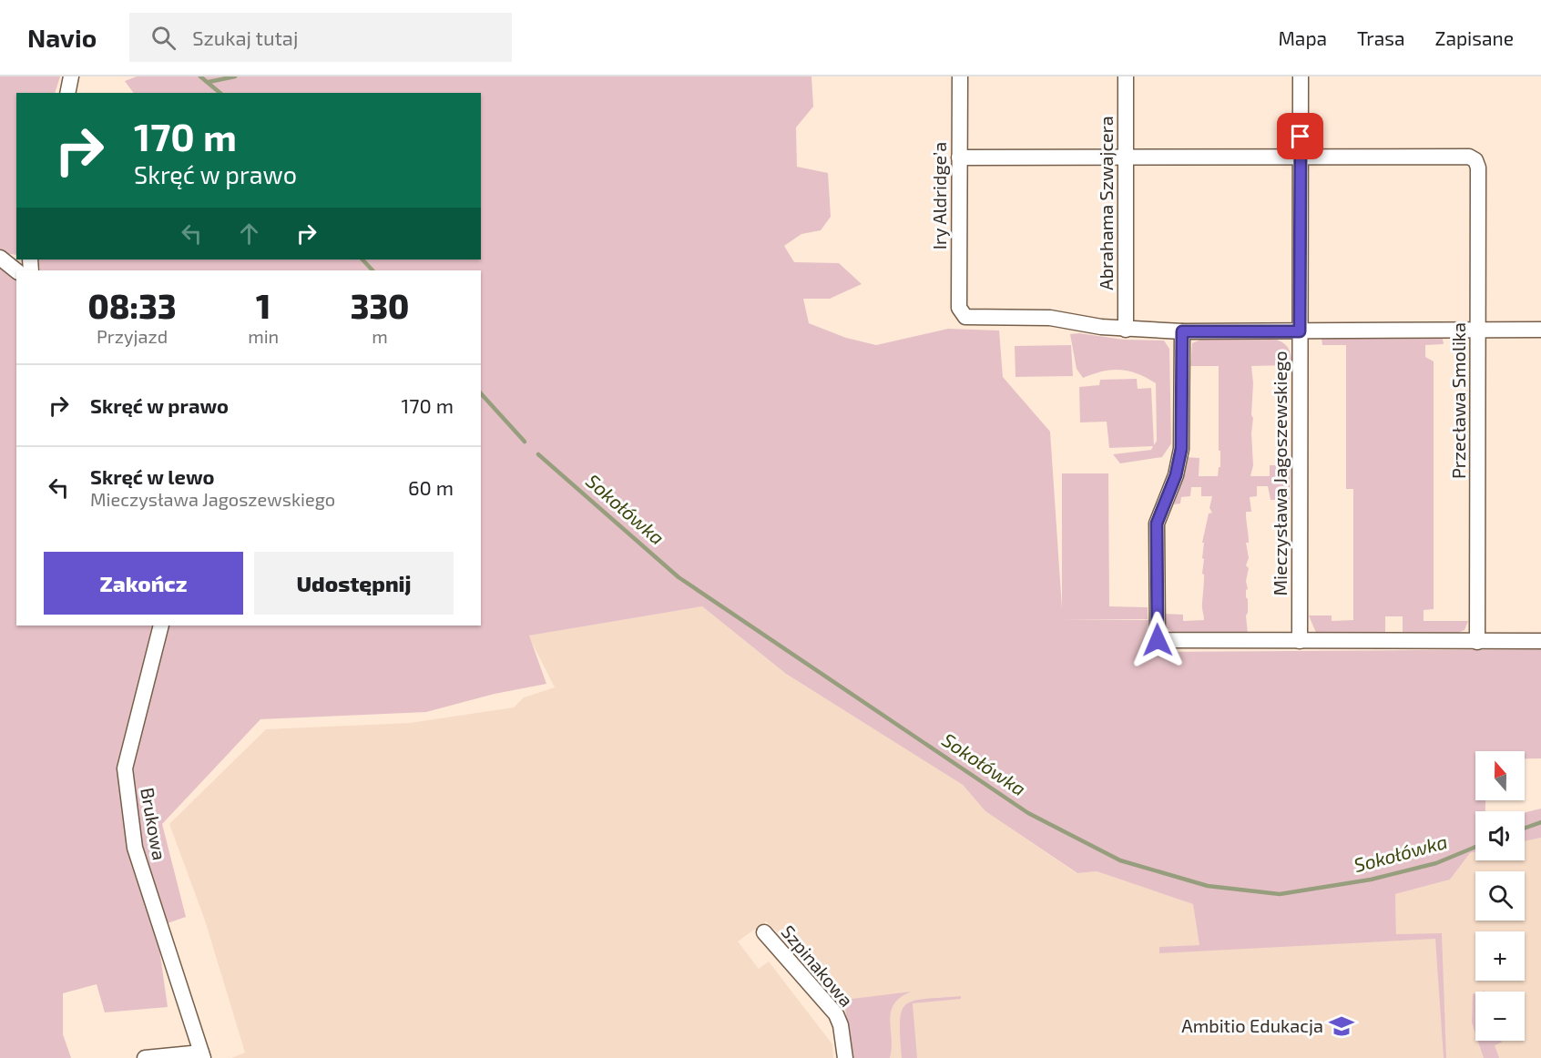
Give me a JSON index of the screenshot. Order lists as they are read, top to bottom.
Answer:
{
  "streets": {
    "street": [
      "Iry Aldridge’a",
      "Abrahama Szwajcera",
      "Przecława Smolika",
      "Mieczysława Jagoszewskiego",
      "Brukowa",
      "Szpinakowa"
    ]
  },
  "crossings": [
    ["Iry Aldridge’a", "Abrahama Szwajcera"],
    ["Przecława Smolika", "Mieczysława Jagoszewskiego"]
  ],
  "water": ["Sokołówka"],
  "places": {
    "school or university": ["Ambitio Edukacja"]
  },
  "north": "top",
  "page": {
    "header": "Navio",
    "search": "Szukaj tutaj",
    "nav": ["Mapa", "Trasa", "Zapisane"],
    "turn": ["170 m", "Skręć w prawo"],
    "eta": [
      "08:33",
      "Przyjazd",
      "1",
      "min",
      "330",
      "m"
    ],
    "list": [
      {
        "name": "Skręć w prawo",
        "value": "170 m"
      },
      {
        "name": "Skręć w lewo",
        "note": "Mieczysława Jagoszewskiego",
        "value": "60 m"
      }
    ],
    "buttons": ["Zakończ", "Udostępnij"],
    "map_buttons": ["+", "−"]
  }
}
